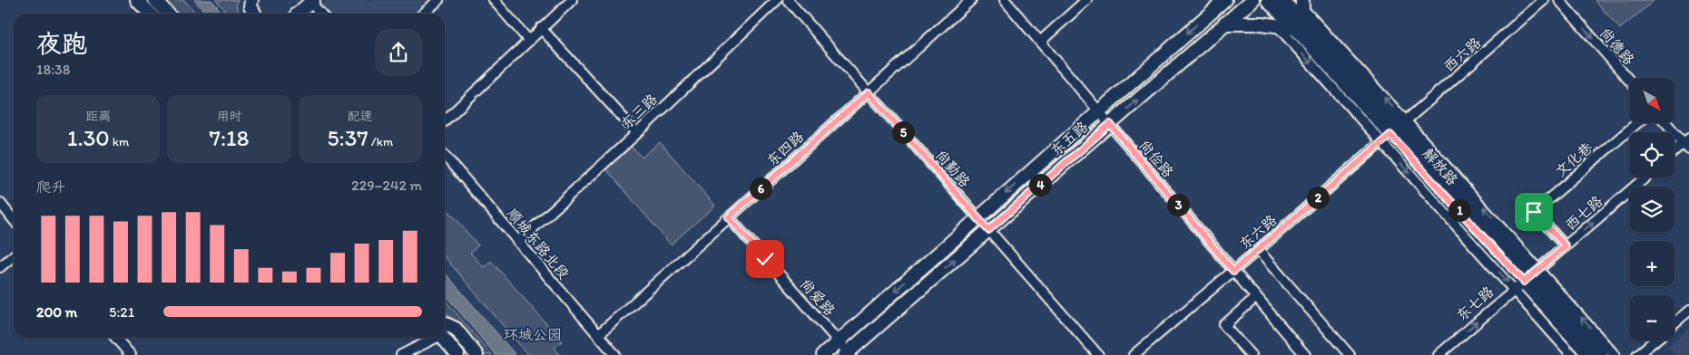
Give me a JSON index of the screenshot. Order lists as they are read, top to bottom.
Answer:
{
  "streets": {
    "main road": ["东五路", "解放路"],
    "street": [
      "尚德路",
      "西六路",
      "东三路",
      "东四路",
      "尚俭路",
      "文化巷",
      "尚勤路",
      "西七路",
      "东六路",
      "顺城东路北段",
      "尚爱路",
      "东七路"
    ]
  },
  "crossings": [
    ["西六路", "解放路"],
    ["西六路", "东六路"],
    ["东三路", "顺城东路北段"],
    ["东五路", "尚俭路"],
    ["东五路", "尚勤路"],
    ["东五路", "尚爱路"],
    ["东四路", "尚勤路"],
    ["东四路", "顺城东路北段"],
    ["东四路", "尚爱路"],
    ["尚俭路", "东六路"],
    ["文化巷", "西七路"],
    ["解放路", "西七路"],
    ["解放路", "东六路"],
    ["解放路", "东七路"],
    ["西七路", "东七路"]
  ],
  "one_way": ["尚德路", "西七路", "东七路"],
  "parks": ["环城公园"],
  "north": "bottom right",
  "page": {
    "heading": ["夜跑", "18:38"],
    "map_buttons": ["+", "−"],
    "stats": [
      ["距离", "1.30 km"],
      ["用时", "7:18"],
      ["配速", "5:37 /km"]
    ],
    "pins": [
      "5",
      "4",
      "6",
      "2",
      "3",
      "1"
    ],
    "chart": ["爬升", "229–242 m"],
    "list": [
      {
        "name": "200 m",
        "note": "5:21"
      }
    ]
  }
}
